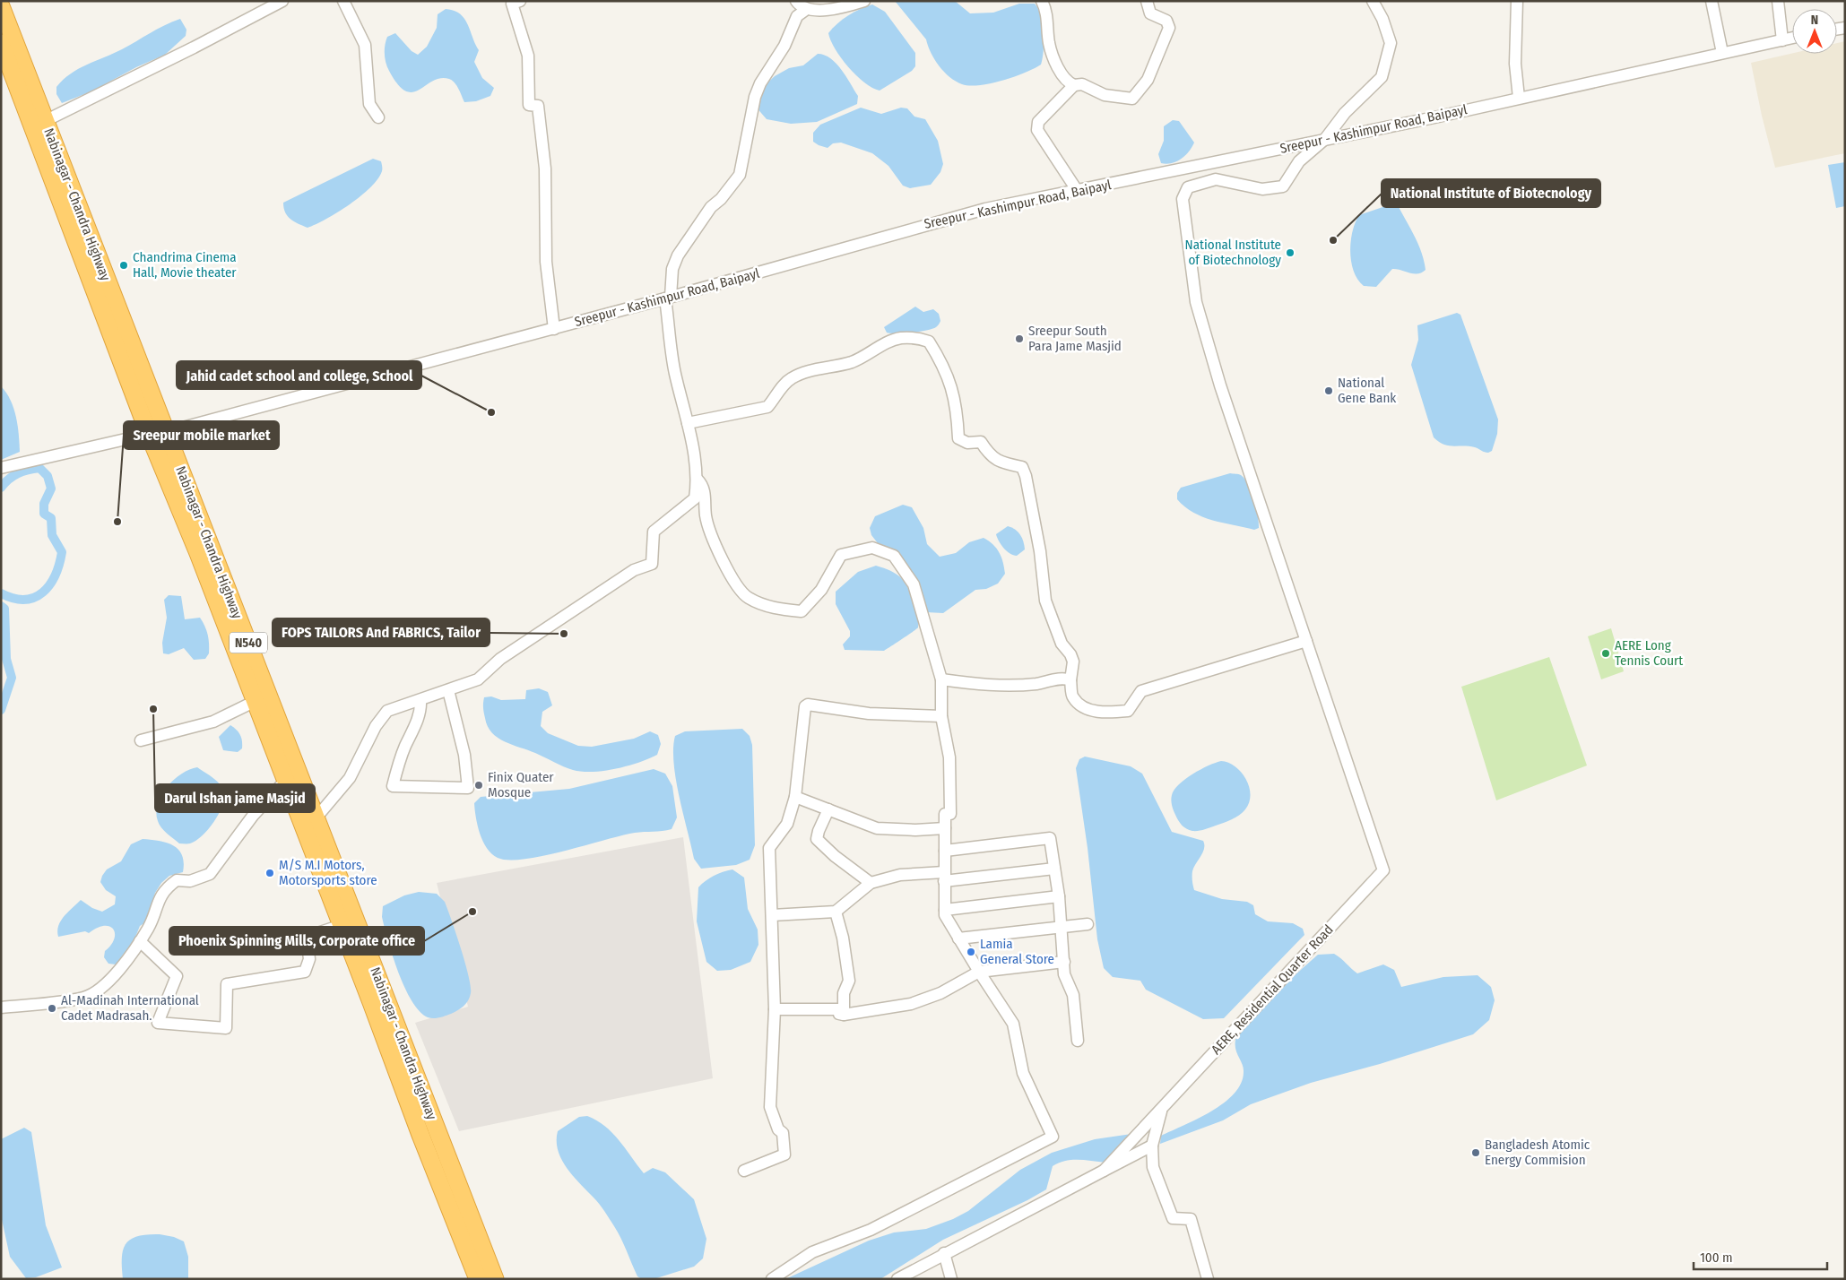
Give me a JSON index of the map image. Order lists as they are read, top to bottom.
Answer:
{
  "streets": {
    "highway": ["Nabinagar - Chandra Highway", "N540"],
    "street": ["Sreepur - Kashimpur Road, Baipayl", "AERE, Residential Quarter Road"]
  },
  "crossings": [
    ["Sreepur - Kashimpur Road, Baipayl", "Nabinagar - Chandra Highway"]
  ],
  "places": [
    "National Institute of Biotecnology",
    "National Institute of Biotechnology",
    "Chandrima Cinema Hall, Movie theater",
    "Sreepur South Para Jame Masjid",
    "National Gene Bank",
    "Jahid cadet school and college, School",
    "Sreepur mobile market",
    "FOPS TAILORS And FABRICS, Tailor",
    "AERE Long Tennis Court",
    "Darul Ishan jame Masjid",
    "Finix Quater Mosque",
    "M/S M.I Motors, Motorsports store",
    "Phoenix Spinning Mills, Corporate office",
    "Lamia General Store",
    "Al-Madinah International Cadet Madrasah.",
    "Bangladesh Atomic Energy Commision"
  ],
  "scale_bar": "100 m",
  "north": "top"
}
